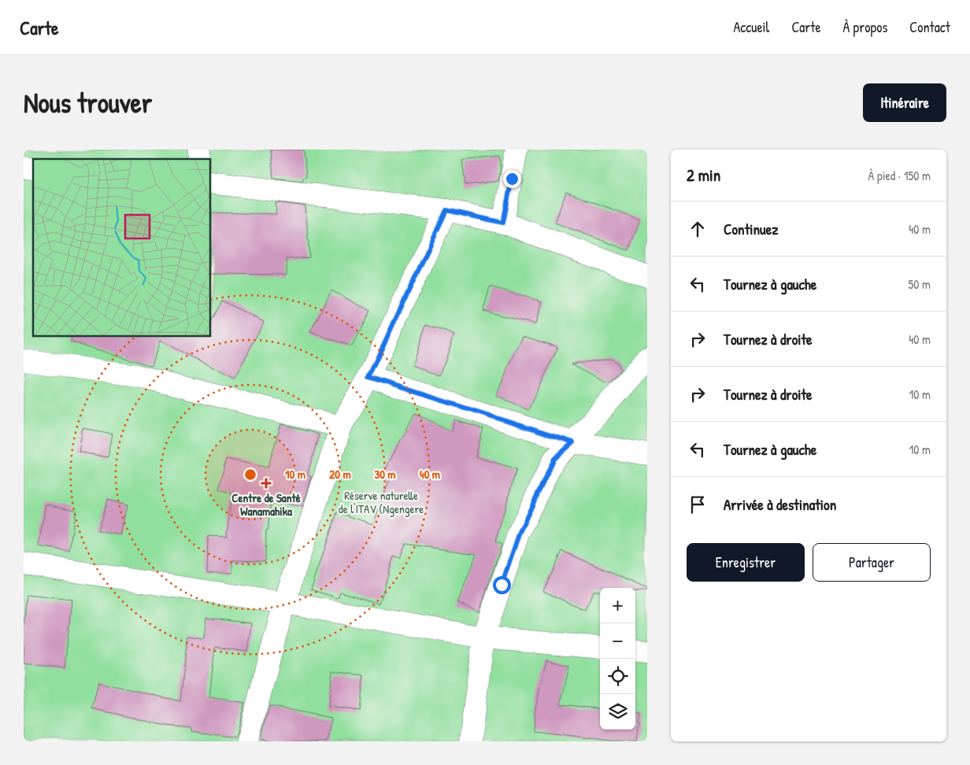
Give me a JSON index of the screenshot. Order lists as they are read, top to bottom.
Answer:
{
  "parks": ["Réserve naturelle de l'ITAV (Ngengere"],
  "places": {
    "health": ["Centre de Santé Wanamahika"]
  },
  "page": {
    "header": "Carte",
    "nav": [
      "Accueil",
      "Carte",
      "À propos",
      "Contact"
    ],
    "buttons": [
      "Itinéraire",
      ["Enregistrer", "Partager"]
    ],
    "title": "Nous trouver",
    "heading": ["2 min", "À pied · 150 m"],
    "list": [
      ["Continuez", "40 m"],
      ["Tournez à gauche", "50 m"],
      ["Tournez à droite", "40 m"],
      ["Tournez à droite", "10 m"],
      ["Tournez à gauche", "10 m"],
      "Arrivée à destination"
    ],
    "map_buttons": ["+", "−"]
  },
  "rings": [
    "10 m",
    "20 m",
    "30 m",
    "40 m"
  ]
}
